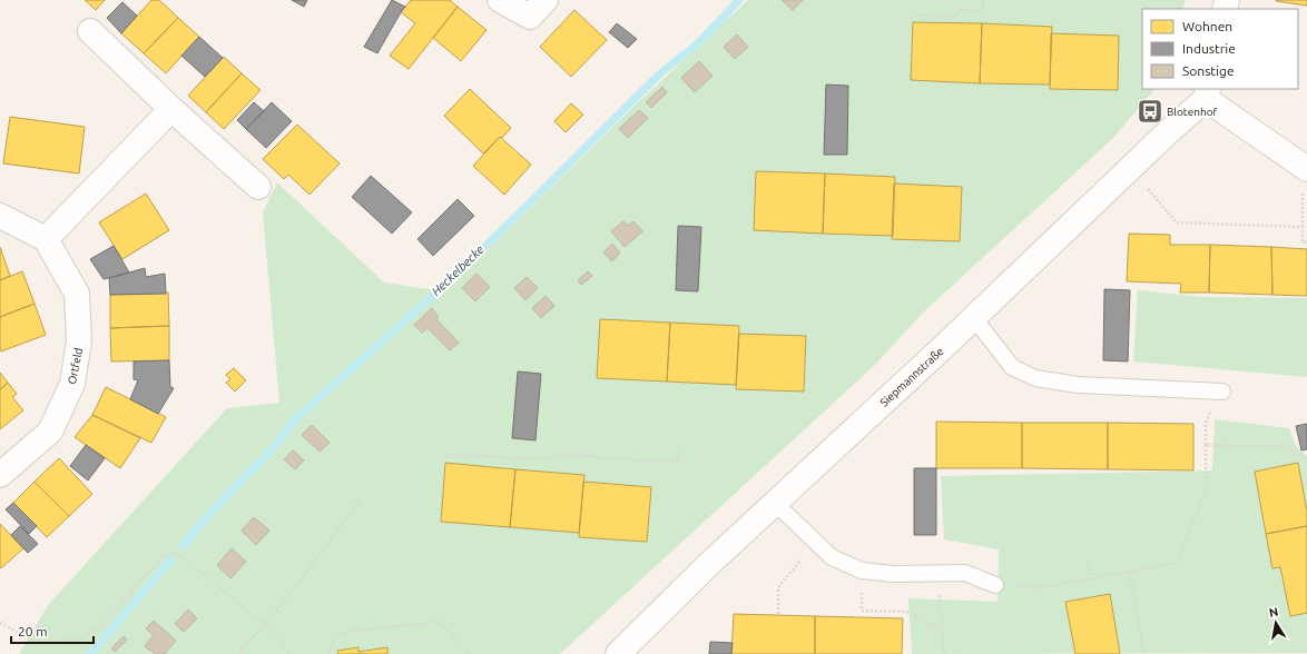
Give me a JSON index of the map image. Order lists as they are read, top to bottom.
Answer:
{
  "streets": {
    "street": ["Ortfeld", "Siepmannstraße"]
  },
  "water": ["Heckelbecke"],
  "places": {
    "bus stop": ["Blotenhof"]
  },
  "legend": ["Wohnen", "Industrie", "Sonstige"],
  "scale_bar": "20 m",
  "north": "top"
}
